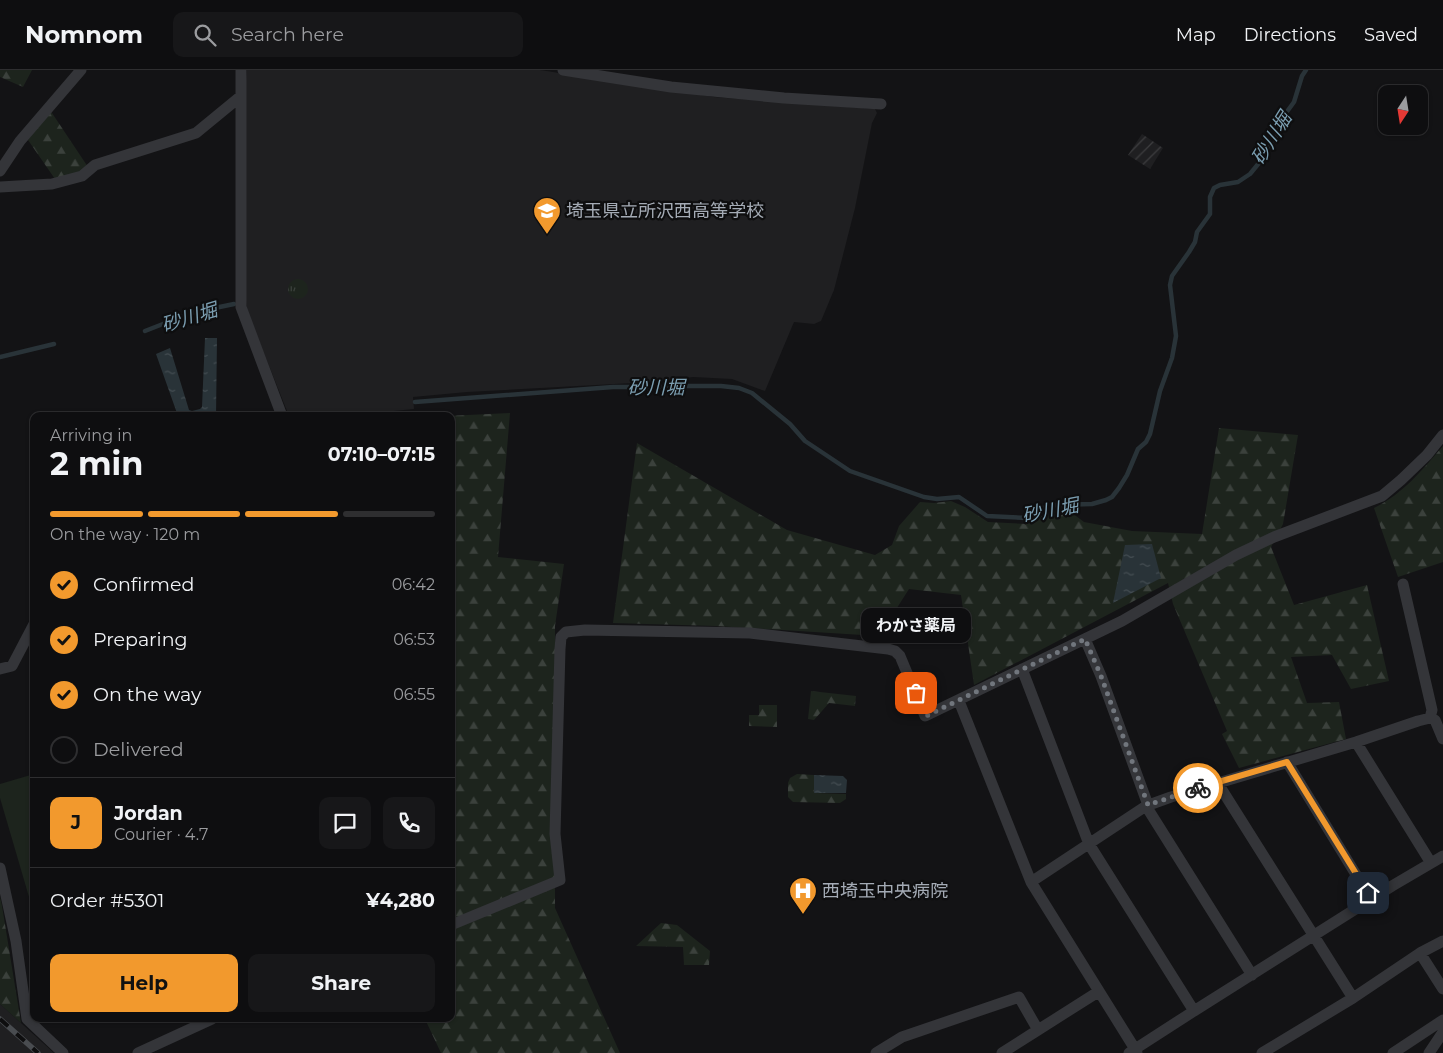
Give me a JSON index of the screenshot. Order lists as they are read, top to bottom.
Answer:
{
  "water": ["砂川堀"],
  "places": {
    "school or university": ["埼玉県立所沢西高等学校"],
    "other": ["わかさ薬局"],
    "hospital": ["西埼玉中央病院"]
  },
  "north": "bottom",
  "page": {
    "header": "Nomnom",
    "search": "Search here",
    "nav": ["Map", "Directions", "Saved"],
    "heading": ["2 min", "Arriving in", "07:10–07:15"],
    "panel": [
      "Jordan",
      "Courier · 4.7",
      "Order #5301",
      "¥4,280"
    ],
    "bar": "On the way · 120 m",
    "list": [
      ["Confirmed", "06:42"],
      ["Preparing", "06:53"],
      ["On the way", "06:55"],
      "Delivered"
    ],
    "bubble": "わかさ薬局",
    "round": "J",
    "buttons": ["Help", "Share"]
  }
}
